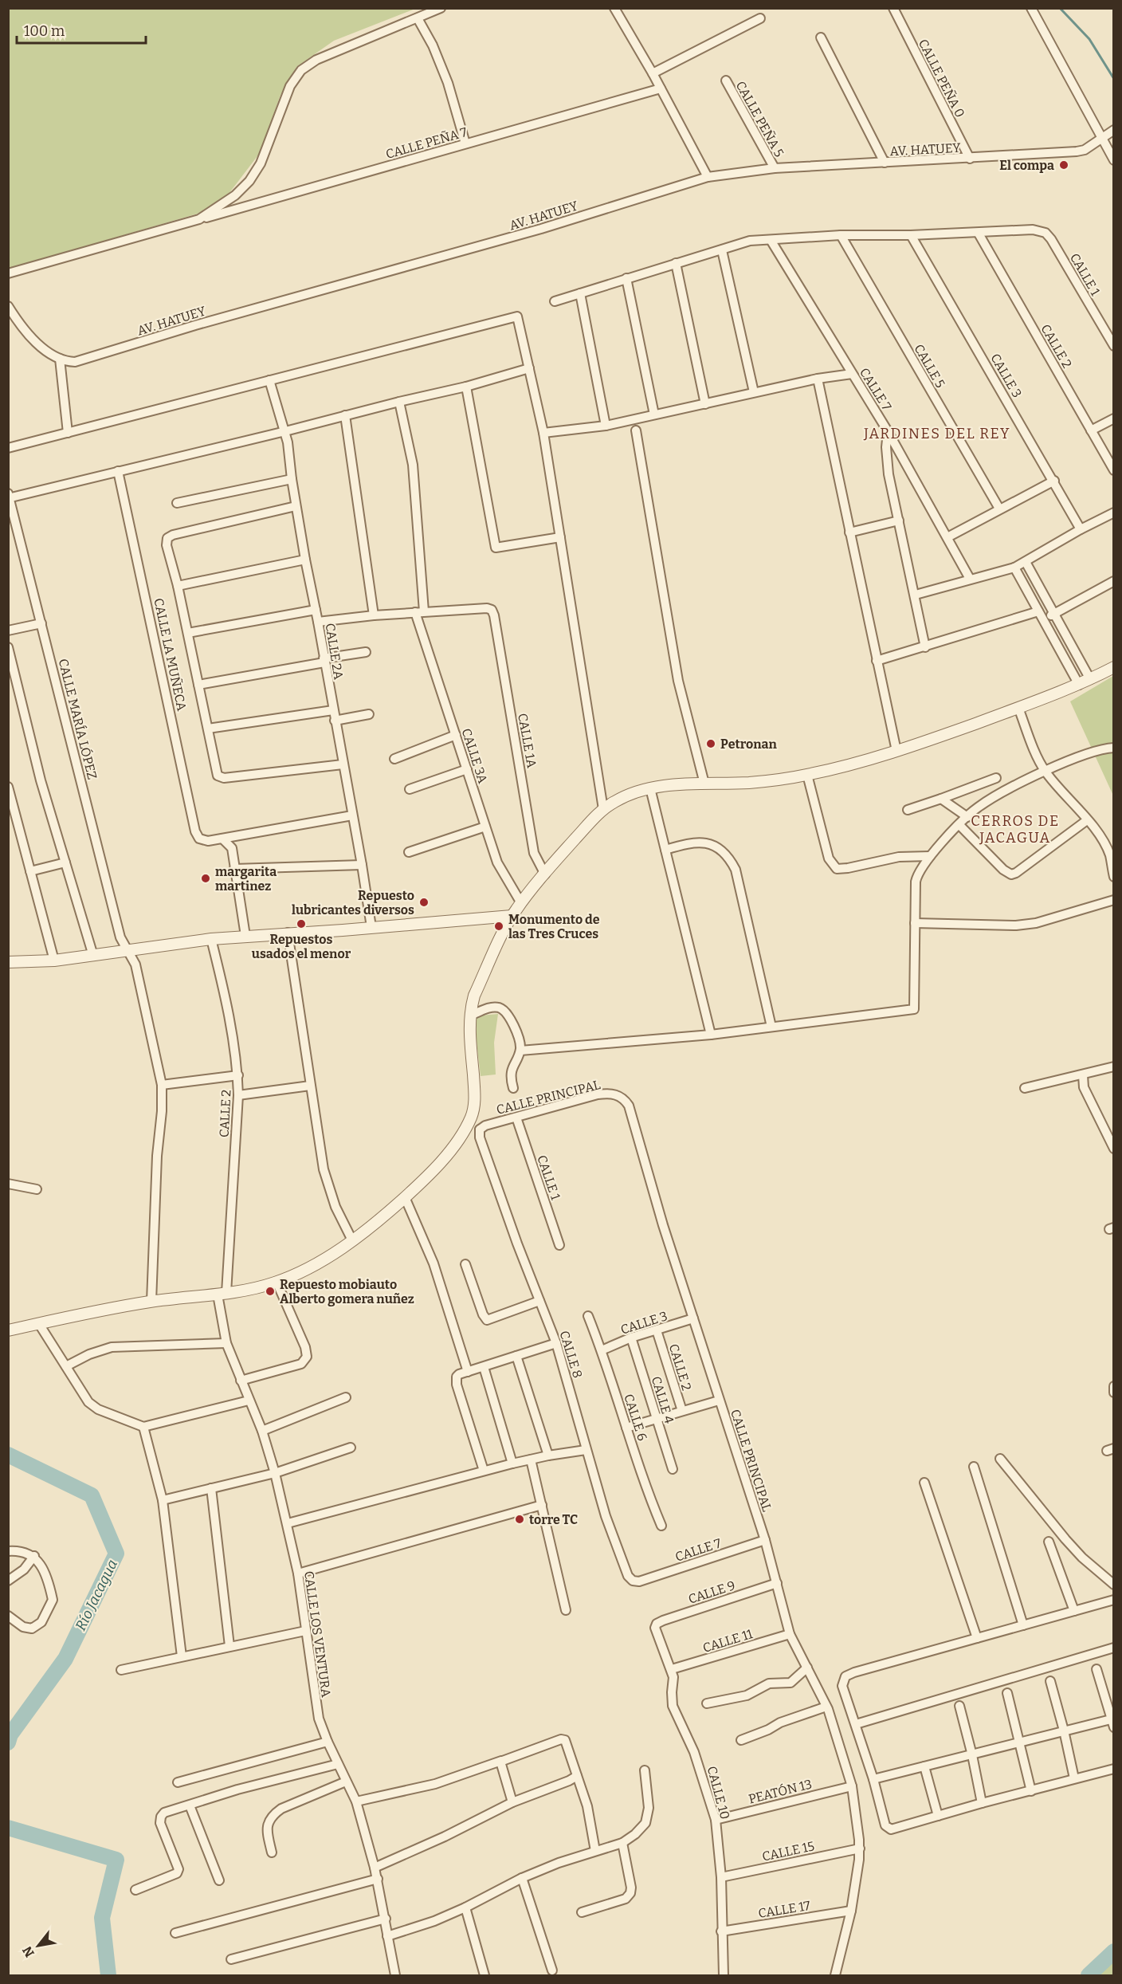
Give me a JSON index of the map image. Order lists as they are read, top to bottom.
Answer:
{
  "streets": {
    "street": [
      "CALLE PEÑA 0",
      "CALLE PEÑA 5",
      "CALLE PEÑA 7",
      "AV. HATUEY",
      "CALLE 1",
      "CALLE 2",
      "CALLE 5",
      "CALLE 3",
      "CALLE 7",
      "CALLE 2A",
      "CALLE LA MUÑECA",
      "CALLE MARÍA LÓPEZ",
      "CALLE 1A",
      "CALLE 3A",
      "CALLE PRINCIPAL",
      "CALLE 8",
      "CALLE 4",
      "CALLE 6",
      "CALLE 9",
      "CALLE LOS VENTURA",
      "CALLE 11",
      "PEATÓN 13",
      "CALLE 10",
      "CALLE 15",
      "CALLE 17"
    ]
  },
  "crossings": [
    ["CALLE PEÑA 0", "AV. HATUEY"],
    ["CALLE PEÑA 5", "AV. HATUEY"],
    ["CALLE 1", "CALLE 2"],
    ["CALLE 1", "CALLE PRINCIPAL"],
    ["CALLE 2", "CALLE 3"],
    ["CALLE 2", "CALLE LOS VENTURA"],
    ["CALLE 3", "CALLE PRINCIPAL"],
    ["CALLE 3", "CALLE 4"],
    ["CALLE 3", "CALLE 6"],
    ["CALLE 7", "CALLE PRINCIPAL"],
    ["CALLE 7", "CALLE 8"],
    ["CALLE PRINCIPAL", "CALLE 8"],
    ["CALLE PRINCIPAL", "CALLE 9"],
    ["CALLE PRINCIPAL", "CALLE 11"],
    ["CALLE PRINCIPAL", "PEATÓN 13"],
    ["CALLE PRINCIPAL", "CALLE 15"],
    ["CALLE PRINCIPAL", "CALLE 17"],
    ["CALLE 9", "CALLE 10"],
    ["CALLE 11", "CALLE 10"],
    ["PEATÓN 13", "CALLE 10"],
    ["CALLE 10", "CALLE 15"],
    ["CALLE 10", "CALLE 17"]
  ],
  "districts": ["JARDINES DEL REY", "CERROS DE JACAGUA"],
  "water": ["Río Jacagua"],
  "places": [
    "El compa",
    "Petronan",
    "margarita martinez",
    "Repuesto lubricantes diversos",
    "Repuestos usados el menor",
    "Monumento de las Tres Cruces",
    "Repuesto mobiauto Alberto gomera nuñez",
    "torre TC"
  ],
  "scale_bar": "100 m",
  "north": "bottom left"
}
